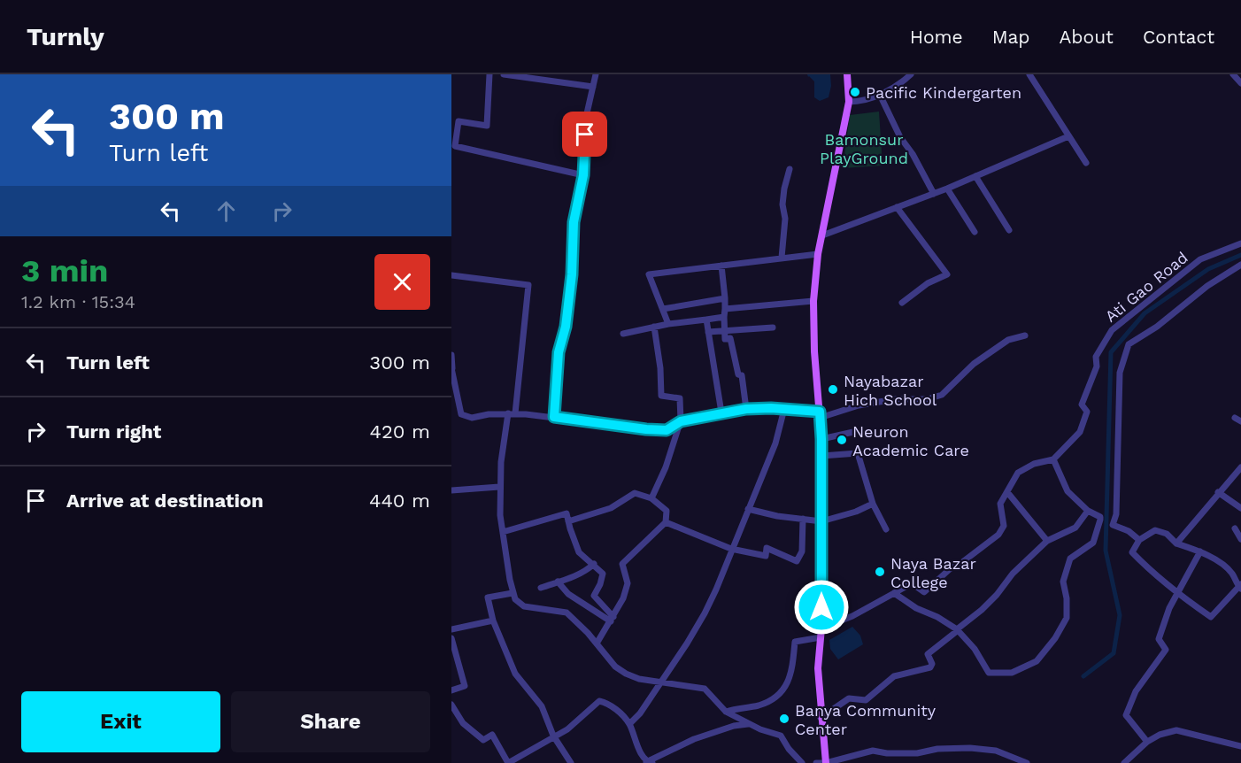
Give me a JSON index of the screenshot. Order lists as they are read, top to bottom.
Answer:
{
  "streets": {
    "street": ["Ati Gao Road"]
  },
  "parks": ["Bamonsur PlayGround"],
  "places": [
    "Pacific Kindergarten",
    "Nayabazar Hich School",
    "Neuron Academic Care",
    "Naya Bazar College",
    "Banya Community Center"
  ],
  "page": {
    "header": "Turnly",
    "nav": [
      "Home",
      "Map",
      "About",
      "Contact"
    ],
    "turn": ["300 m", "Turn left"],
    "heading": ["3 min", "1.2 km · 15:34"],
    "list": [
      {
        "name": "Turn left",
        "value": "300 m"
      },
      {
        "name": "Turn right",
        "value": "420 m"
      },
      {
        "name": "Arrive at destination",
        "value": "440 m"
      }
    ],
    "buttons": ["Exit", "Share"]
  }
}
